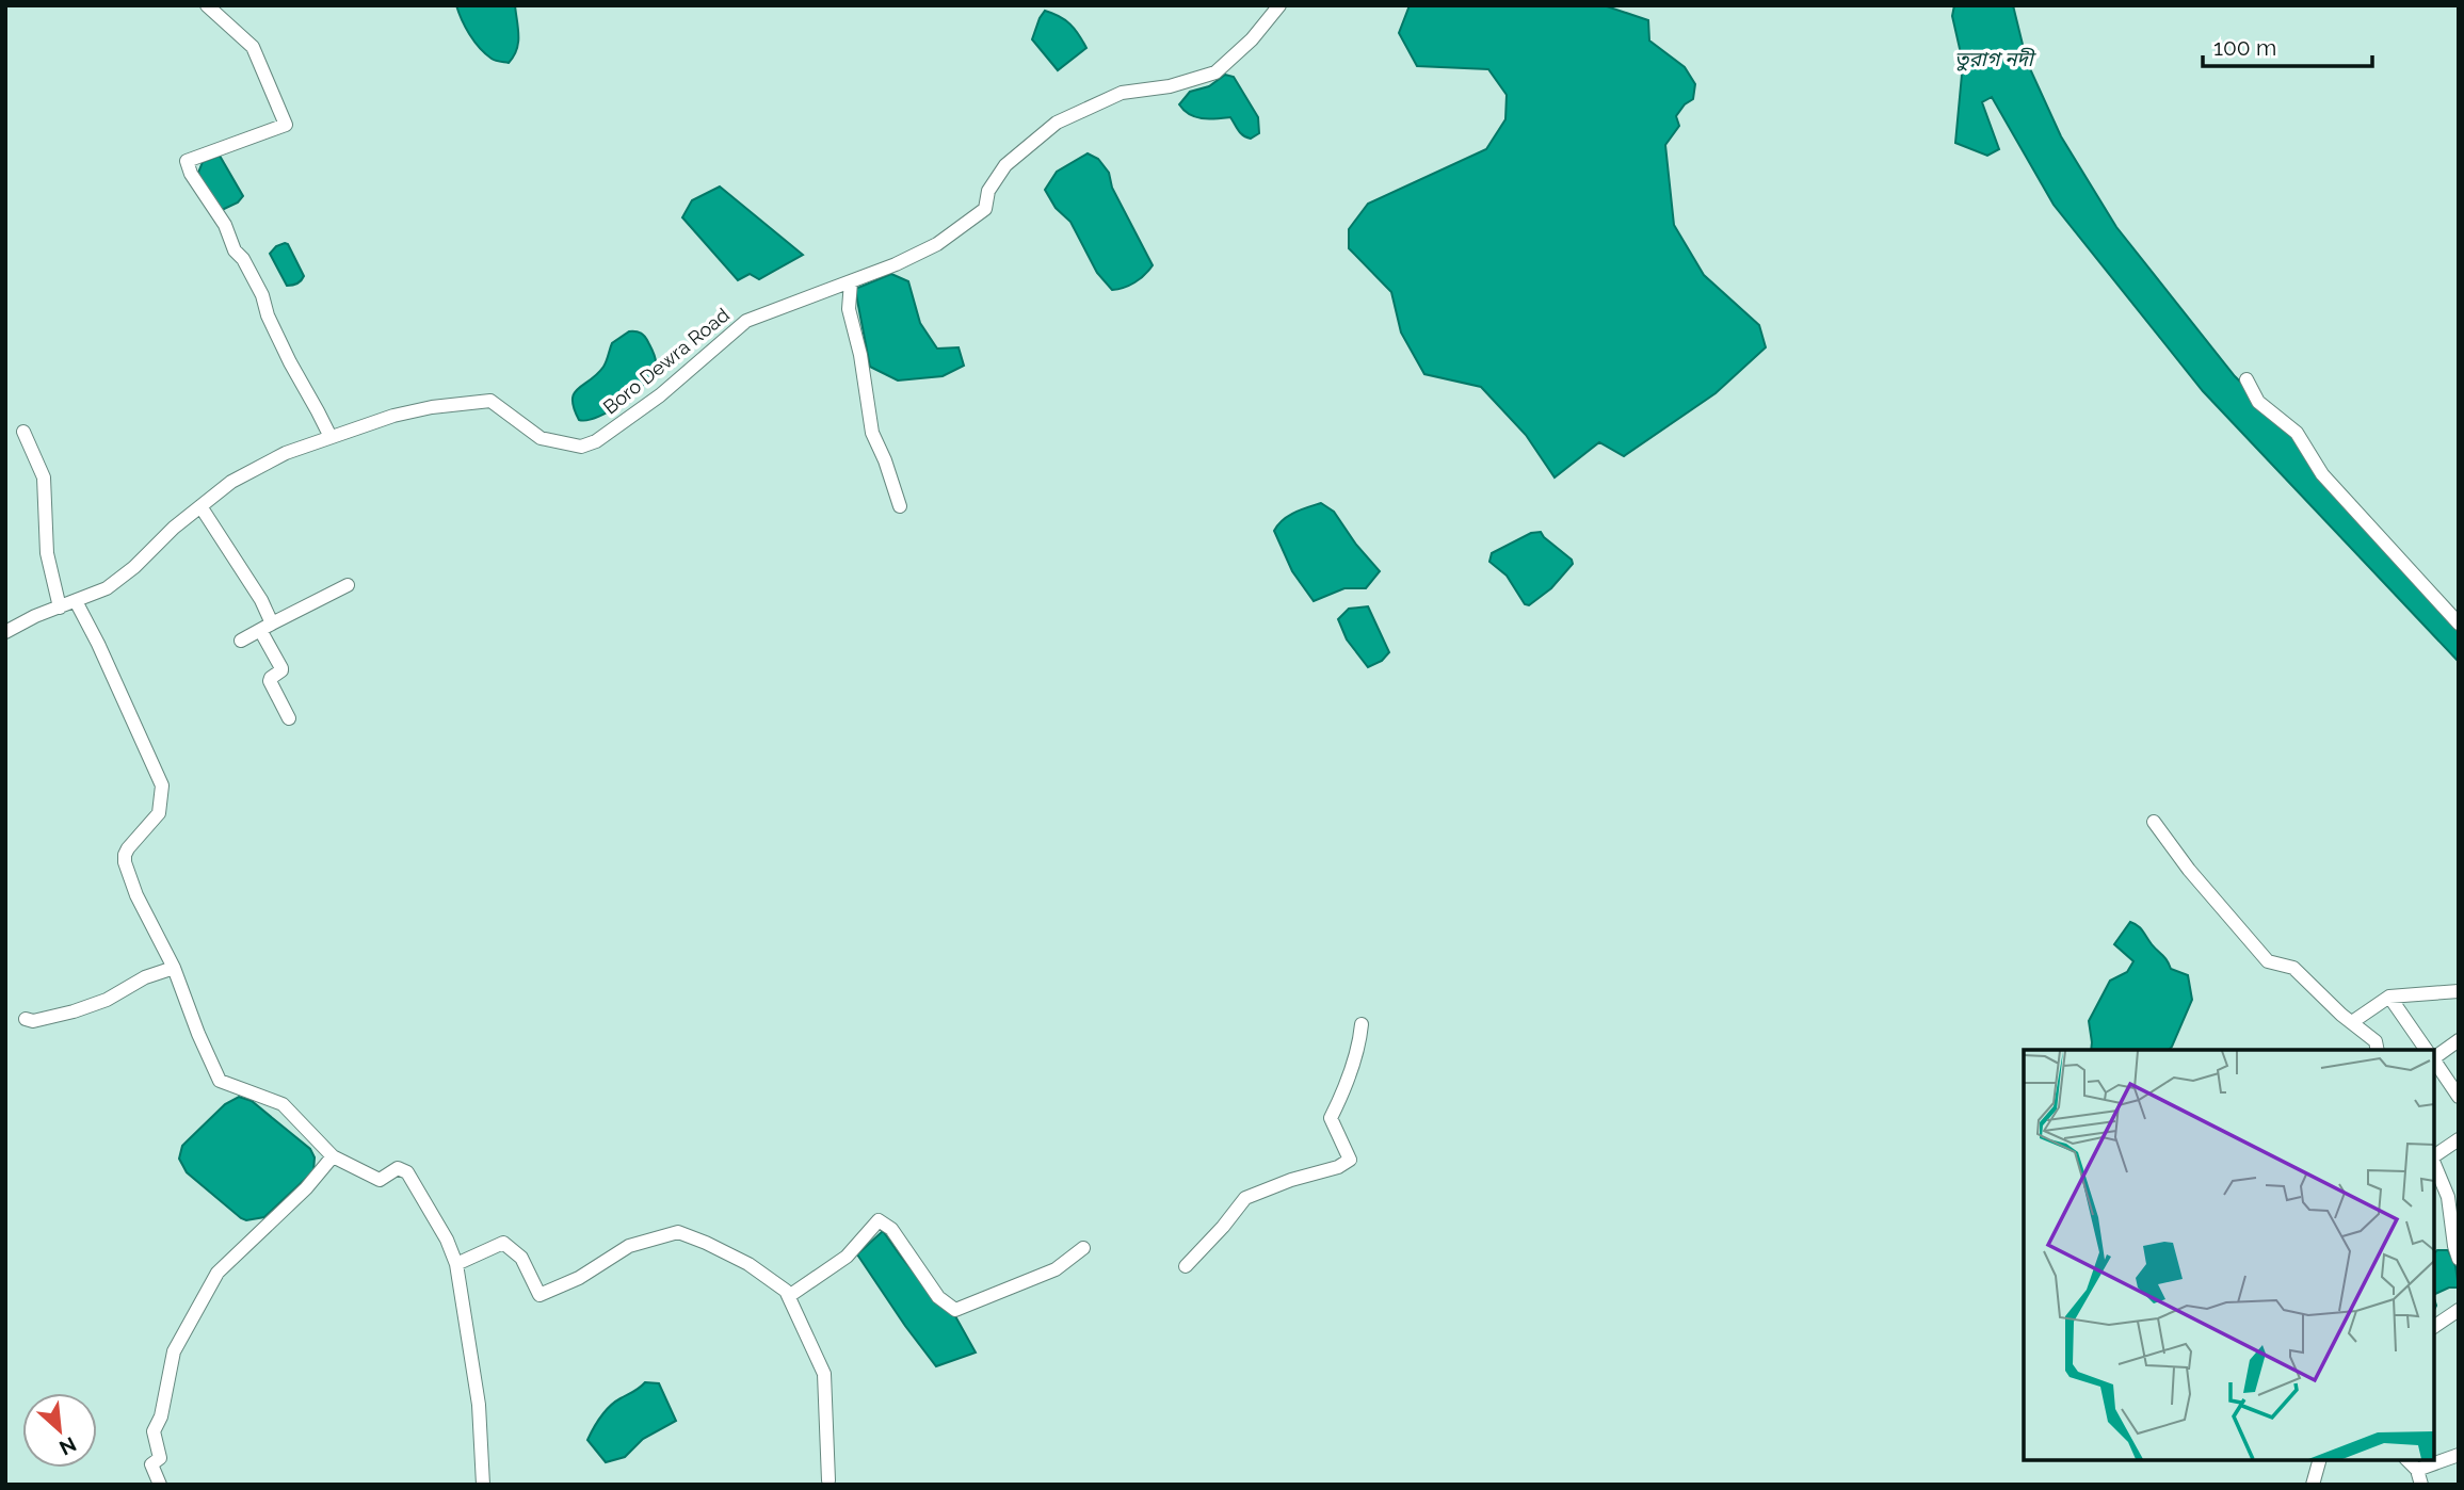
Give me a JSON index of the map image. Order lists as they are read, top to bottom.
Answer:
{
  "streets": {
    "street": ["Boro Dewra Road"]
  },
  "water": ["তুরাগ নদী"],
  "scale_bar": "100 m",
  "north": "bottom right"
}
